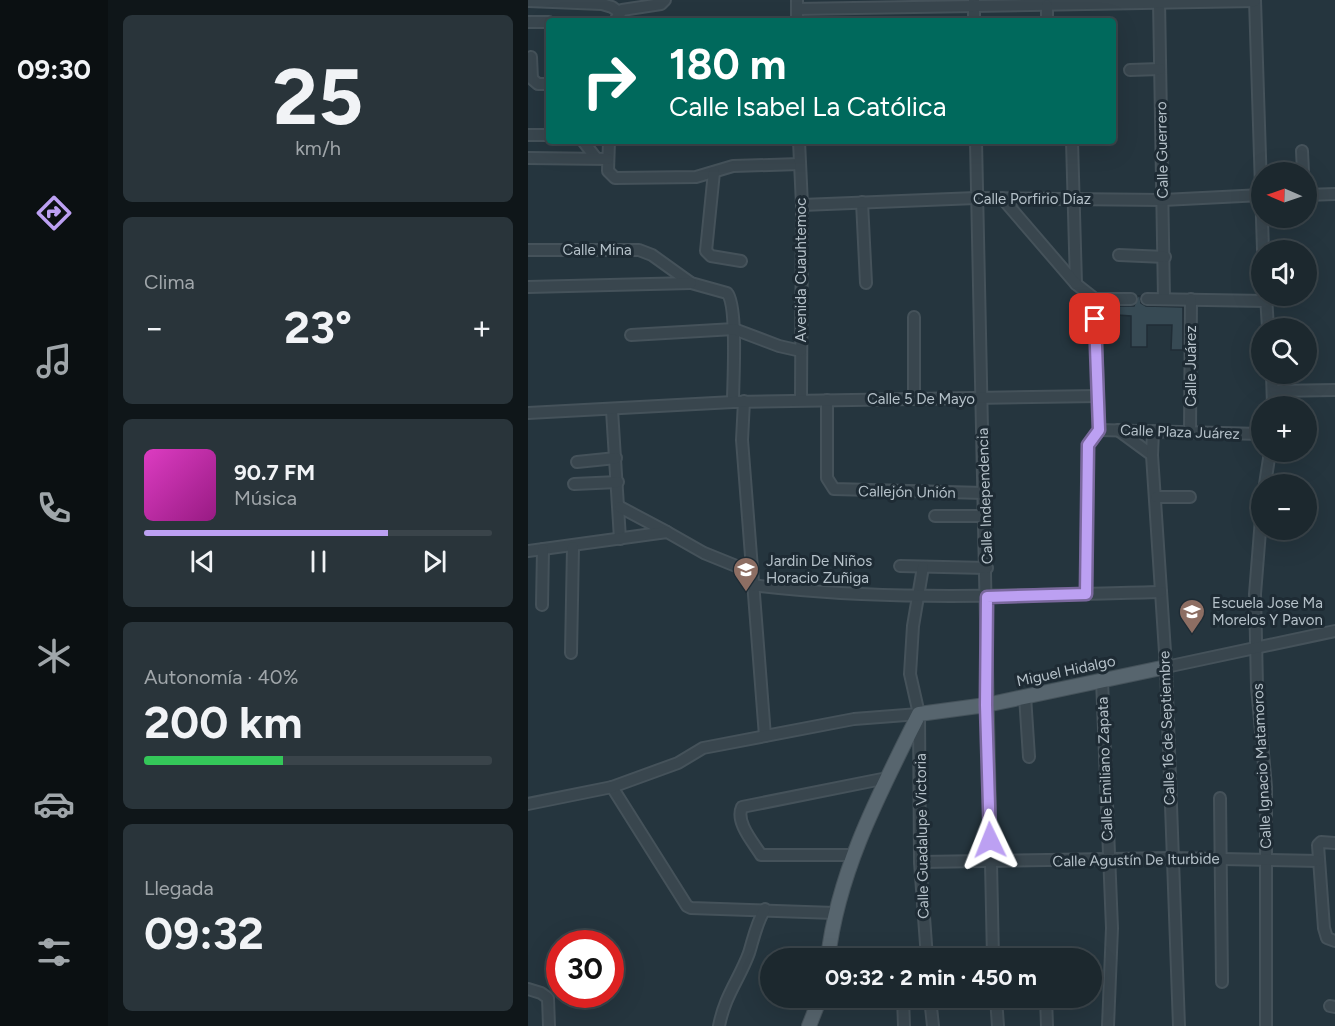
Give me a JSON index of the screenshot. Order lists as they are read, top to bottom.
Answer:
{
  "streets": {
    "main road": ["Miguel Hidalgo"],
    "street": [
      "Calle Guerrero",
      "Calle Porfirio Díaz",
      "Calle Mina",
      "Avenida Cuauhtemoc",
      "Calle Juárez",
      "Calle 5 De Mayo",
      "Calle Plaza Juárez",
      "Callejón Unión",
      "Calle Independencia",
      "Calle 16 de Septiembre",
      "Calle Ignacio Matamoros",
      "Calle Emiliano Zapata",
      "Calle Guadalupe Victoria",
      "Calle Agustín De Iturbide"
    ]
  },
  "crossings": [
    ["Calle Guerrero", "Calle Porfirio Díaz"],
    ["Calle Porfirio Díaz", "Avenida Cuauhtemoc"],
    ["Calle Porfirio Díaz", "Calle Independencia"],
    ["Avenida Cuauhtemoc", "Calle 5 De Mayo"],
    ["Calle Juárez", "Calle Plaza Juárez"],
    ["Calle 5 De Mayo", "Callejón Unión"],
    ["Calle 5 De Mayo", "Calle Independencia"],
    ["Calle Plaza Juárez", "Calle 16 de Septiembre"],
    ["Callejón Unión", "Calle Independencia"],
    ["Calle Independencia", "Miguel Hidalgo"],
    ["Calle Independencia", "Calle Agustín De Iturbide"],
    ["Miguel Hidalgo", "Calle 16 de Septiembre"],
    ["Miguel Hidalgo", "Calle Ignacio Matamoros"],
    ["Miguel Hidalgo", "Calle Emiliano Zapata"],
    ["Miguel Hidalgo", "Calle Guadalupe Victoria"],
    ["Calle 16 de Septiembre", "Calle Agustín De Iturbide"],
    ["Calle Ignacio Matamoros", "Calle Agustín De Iturbide"],
    ["Calle Emiliano Zapata", "Calle Agustín De Iturbide"],
    ["Calle Guadalupe Victoria", "Calle Agustín De Iturbide"]
  ],
  "places": {
    "school or university": ["Jardin De Niños Horacio Zuñiga", "Escuela Jose Ma Morelos Y Pavon"]
  },
  "north": "left",
  "page": {
    "tabs": "09:30",
    "tile": [
      ["25", "km/h"],
      "Clima",
      ["Autonomía · 40%", "200 km"],
      ["Llegada", "09:32"]
    ],
    "turn": ["180 m", "Calle Isabel La Católica"],
    "map_buttons": ["+", "−"],
    "heat": ["−", "23°", "+"],
    "song": ["90.7 FM", "Música"],
    "limit": "30",
    "trip": "09:32 · 2 min · 450 m"
  }
}
